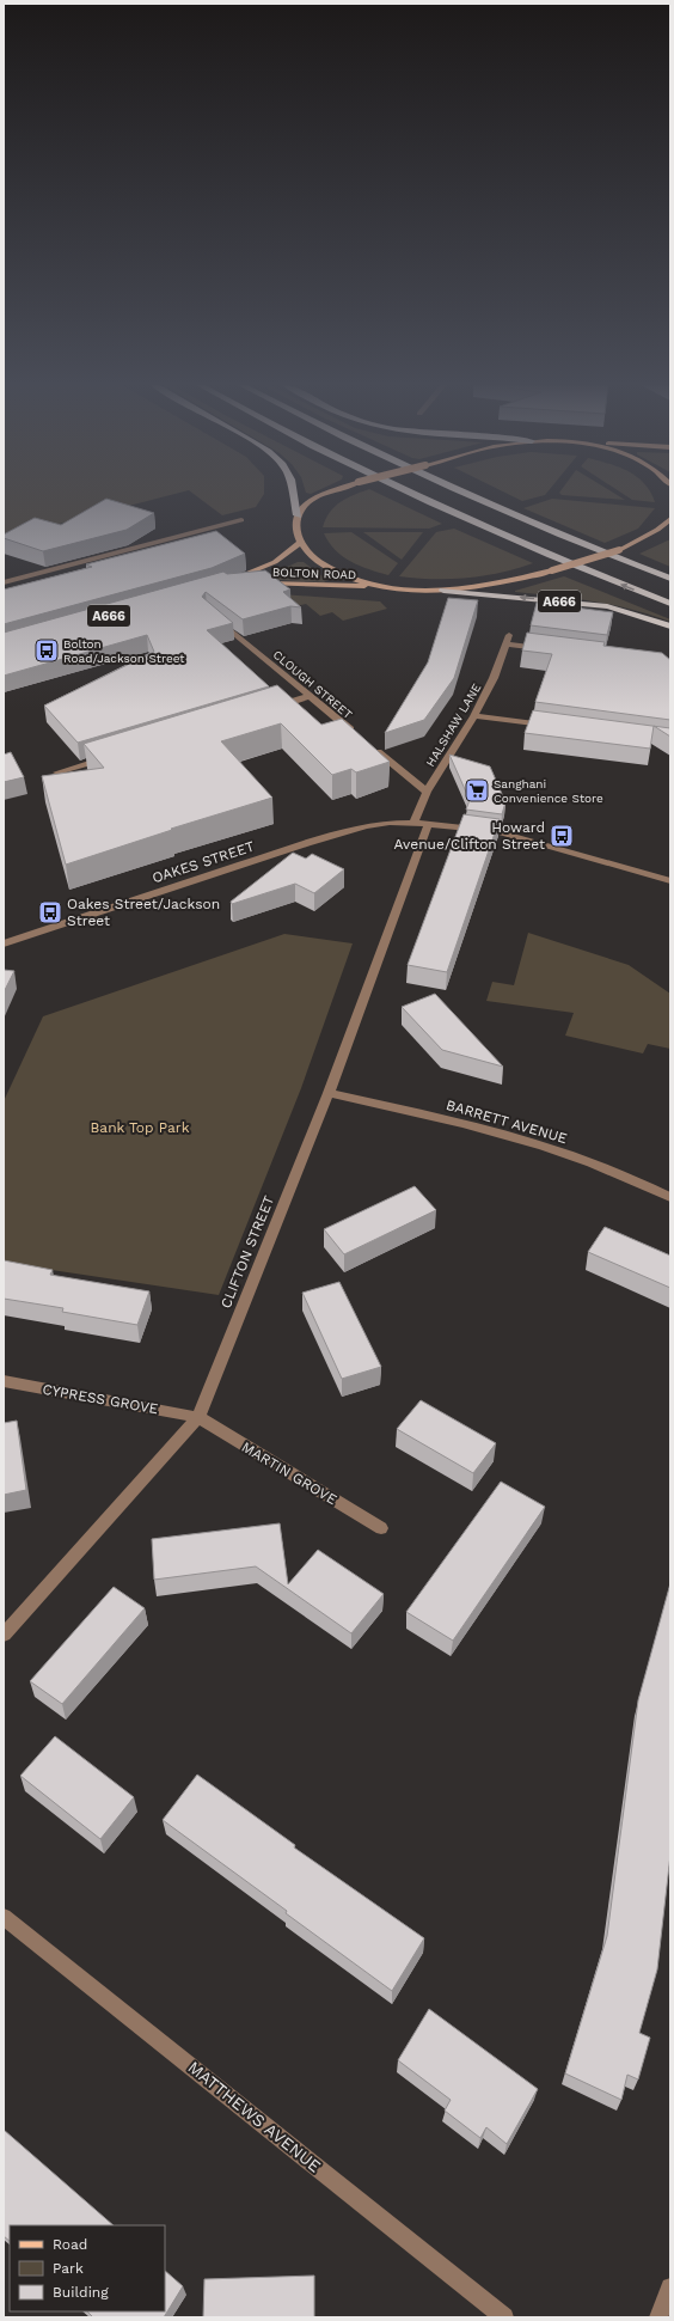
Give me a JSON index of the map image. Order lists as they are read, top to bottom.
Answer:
{
  "streets": {
    "highway": ["A666"],
    "main road": ["BOLTON ROAD"],
    "street": [
      "CLOUGH STREET",
      "HALSHAW LANE",
      "OAKES STREET",
      "BARRETT AVENUE",
      "CLIFTON STREET",
      "CYPRESS GROVE",
      "MARTIN GROVE",
      "MATTHEWS AVENUE"
    ]
  },
  "crossings": [
    ["BOLTON ROAD", "A666"],
    ["HALSHAW LANE", "OAKES STREET"],
    ["OAKES STREET", "CLIFTON STREET"],
    ["BARRETT AVENUE", "CLIFTON STREET"],
    ["CLIFTON STREET", "CYPRESS GROVE"],
    ["CLIFTON STREET", "MARTIN GROVE"],
    ["CYPRESS GROVE", "MARTIN GROVE"]
  ],
  "parks": ["Bank Top Park"],
  "places": {
    "bus stop": ["Bolton Road/Jackson Street", "Howard Avenue/Clifton Street", "Oakes Street/Jackson Street"],
    "supermarket": ["Sanghani Convenience Store"]
  },
  "legend": ["Road", "Park", "Building"]
}
